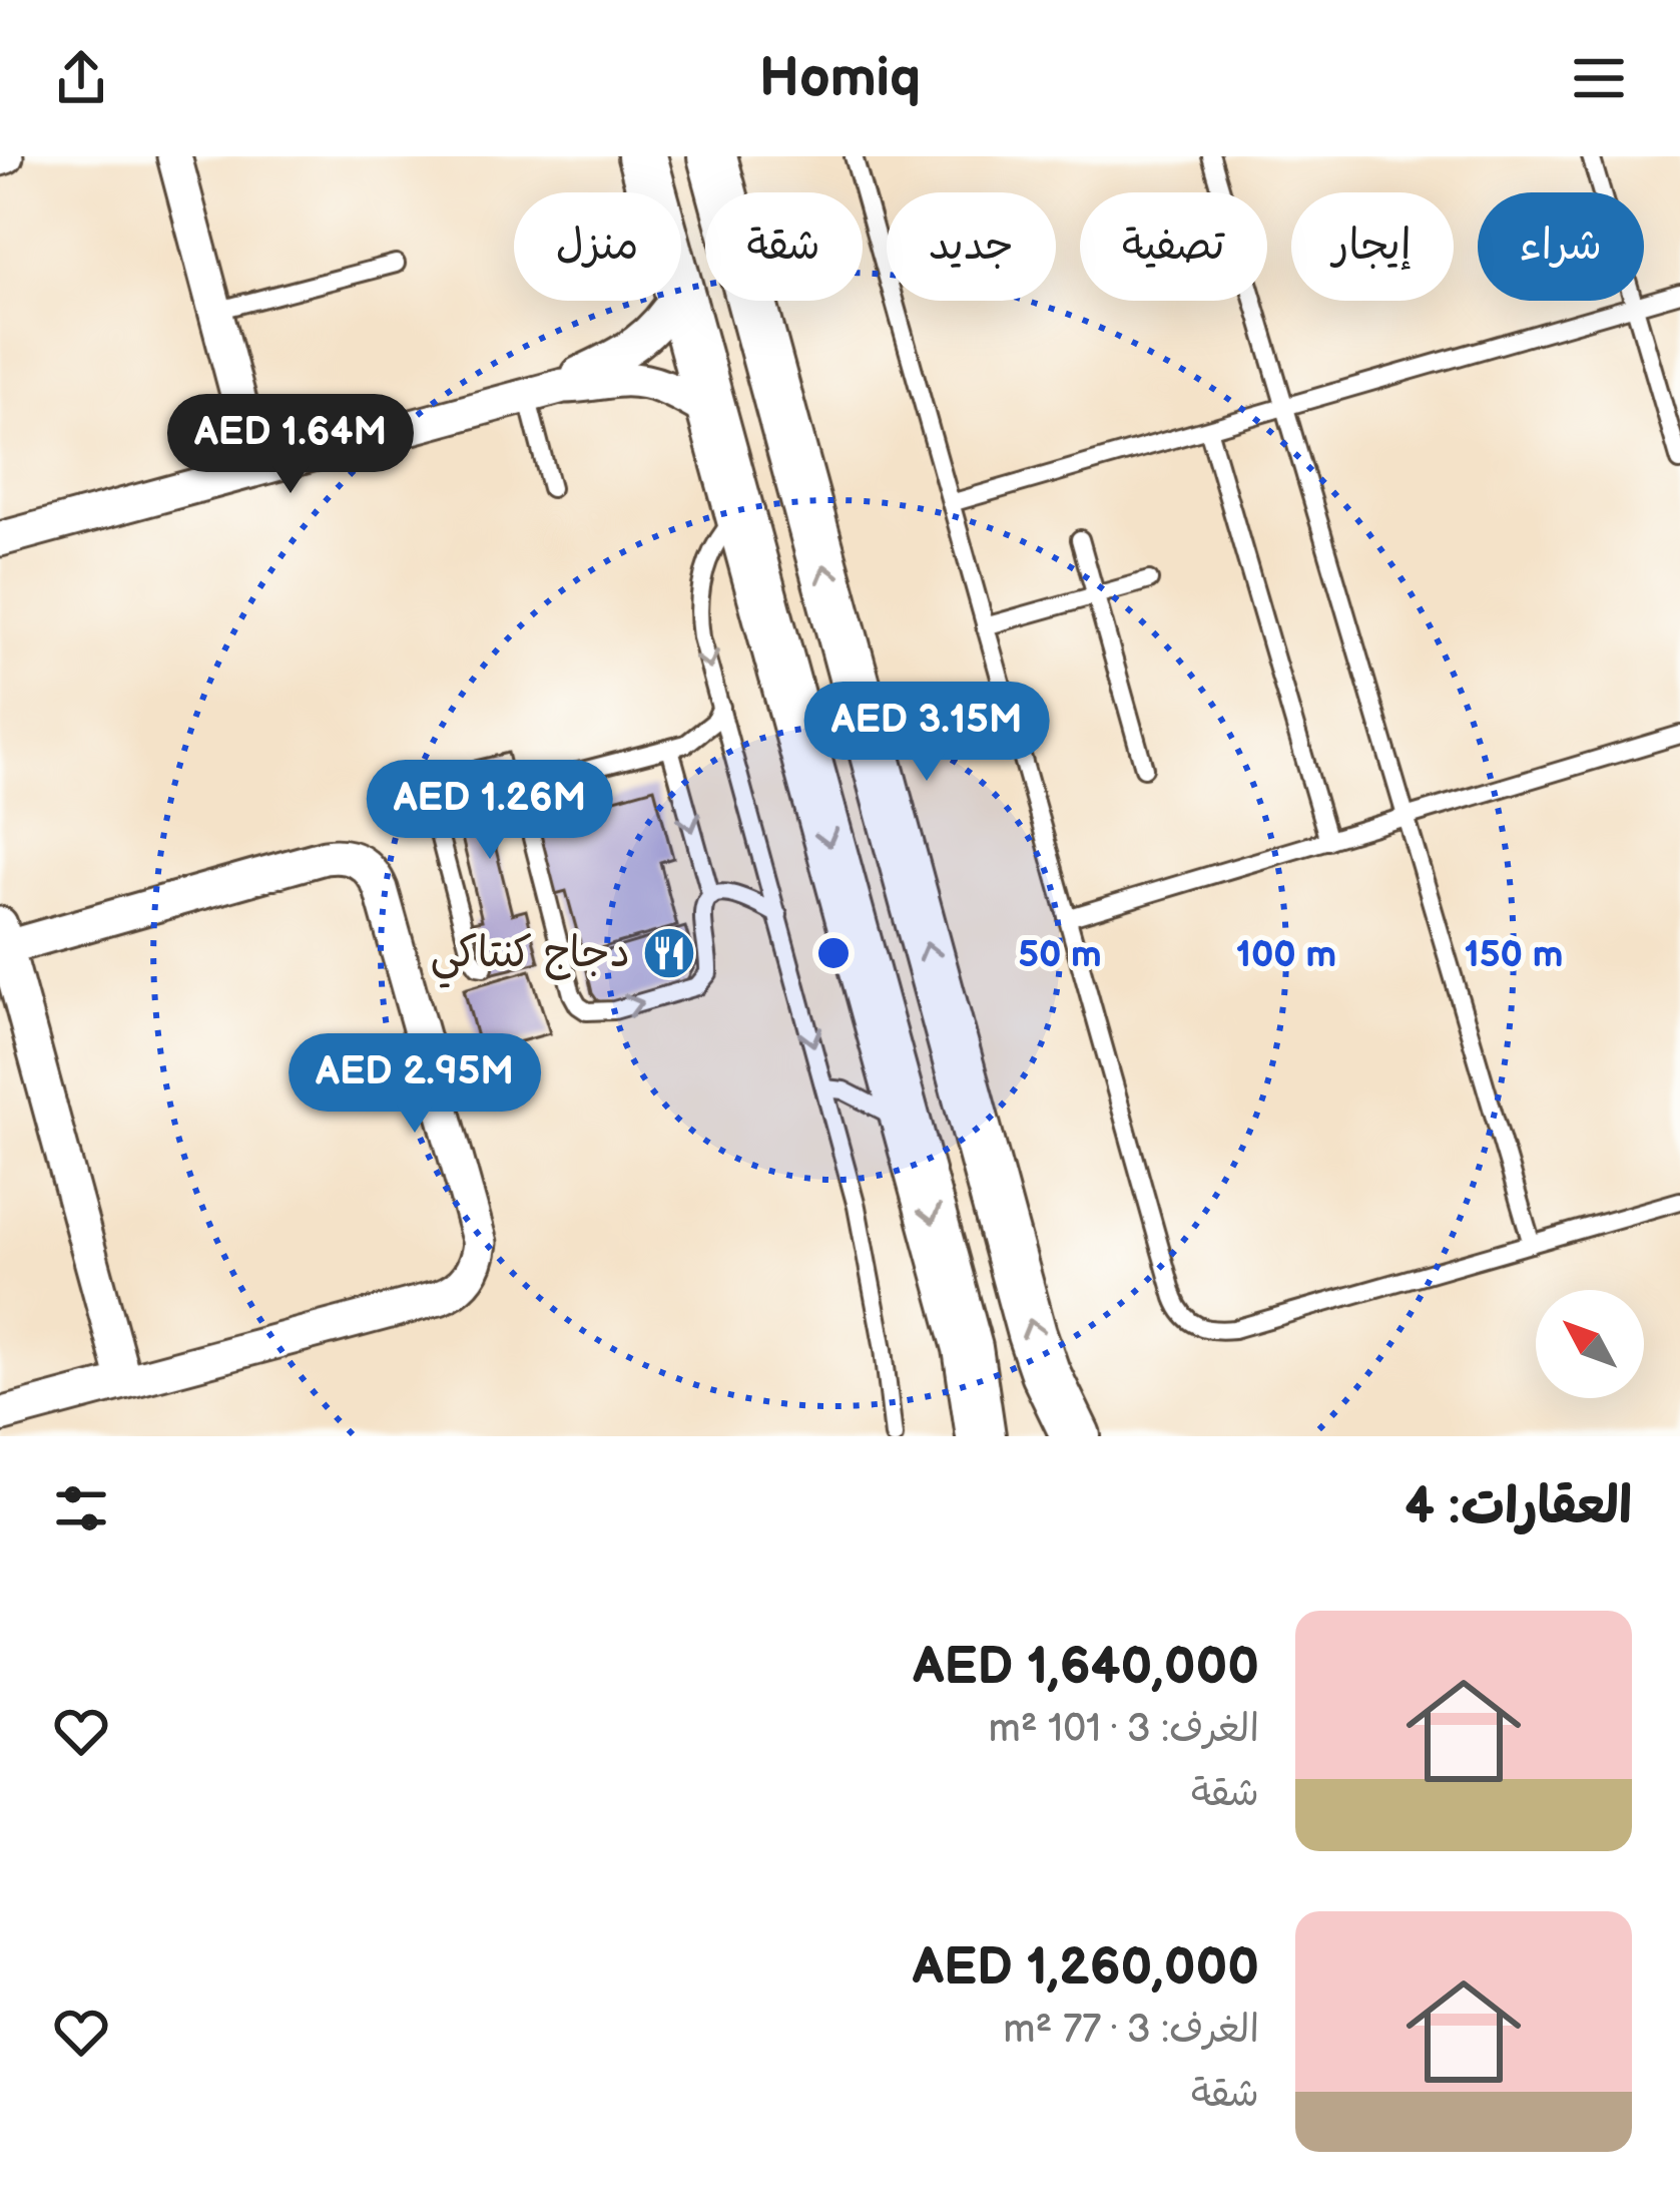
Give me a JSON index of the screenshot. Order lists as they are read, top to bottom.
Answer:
{
  "places": {
    "restaurant": ["دجاج كنتاكي"]
  },
  "north": "top left",
  "page": {
    "header": "Homiq",
    "chip": [
      "شراء",
      "إيجار",
      "تصفية",
      "جديد",
      "شقة",
      "منزل"
    ],
    "price": [
      "AED 1.64M",
      "AED 3.15M",
      "AED 1.26M",
      "AED 2.95M"
    ],
    "heading": "العقارات: 4",
    "list": [
      {
        "name": "AED 1,640,000",
        "note": "الغرف: 3 · 101 m² · شقة"
      },
      {
        "name": "AED 1,260,000",
        "note": "الغرف: 3 · 77 m² · شقة"
      }
    ]
  },
  "rings": ["50 m", "100 m", "150 m"]
}
